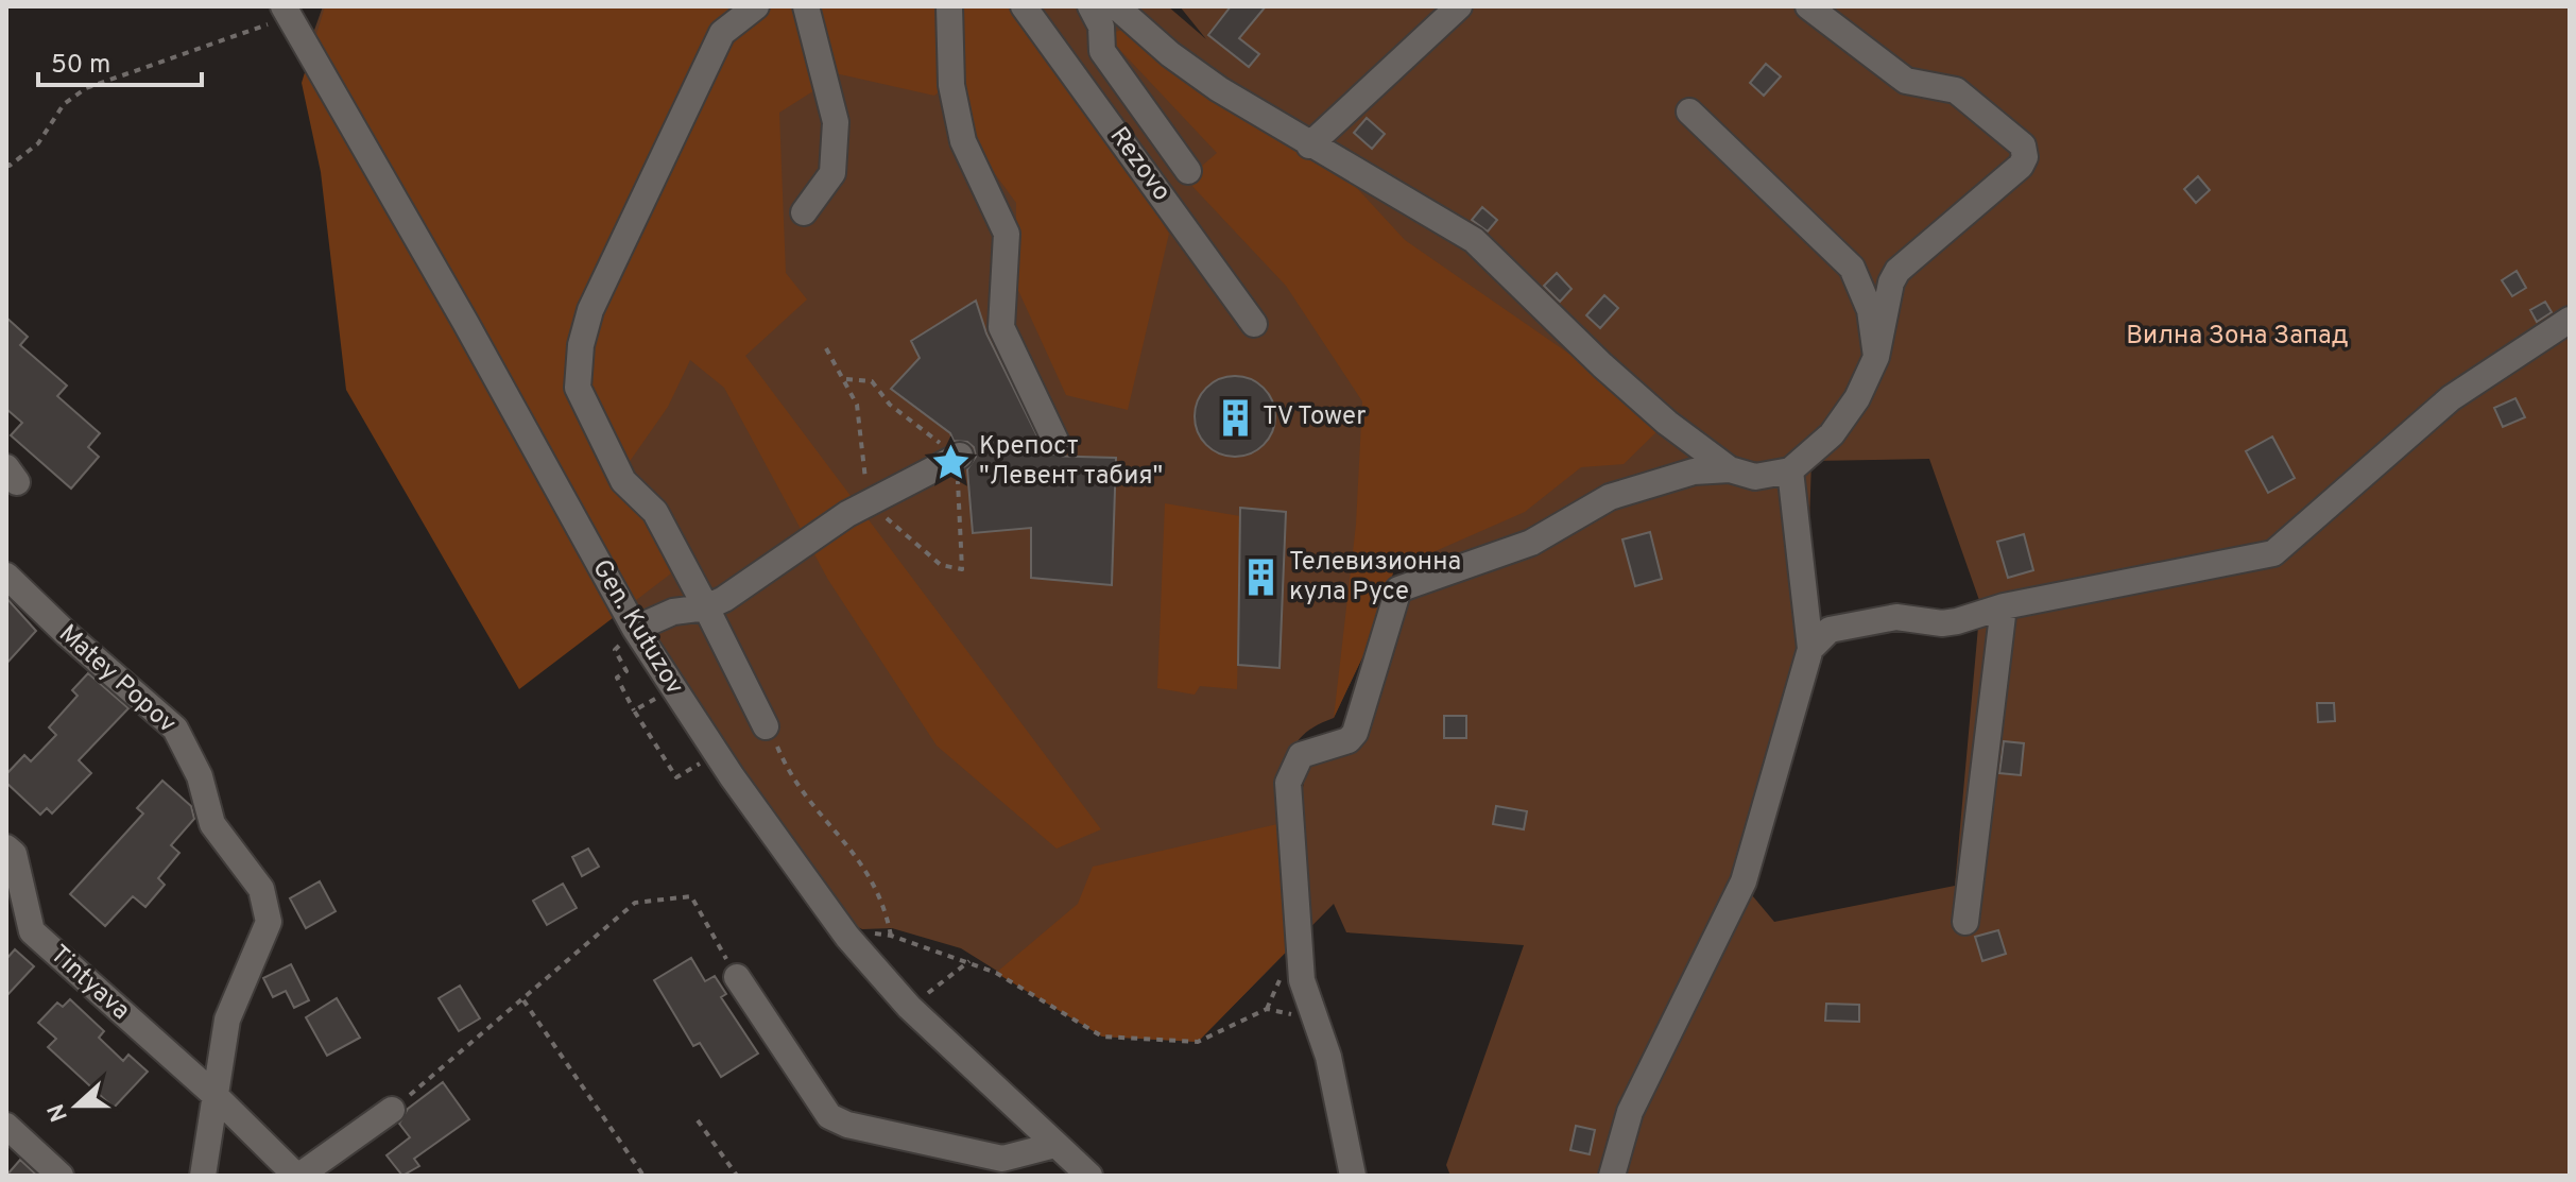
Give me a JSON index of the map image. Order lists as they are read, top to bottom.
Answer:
{
  "streets": {
    "street": [
      "Rezovo",
      "Gen. Kutuzov",
      "Matey Popov",
      "Tintyava"
    ]
  },
  "crossings": [
    ["Matey Popov", "Tintyava"]
  ],
  "parks": ["Вилна Зона Запад"],
  "places": {
    "building": ["TV Tower", "Телевизионна кула Русе"],
    "place": ["Крепост \"Левент табия\""]
  },
  "scale_bar": "50 m",
  "north": "left"
}
